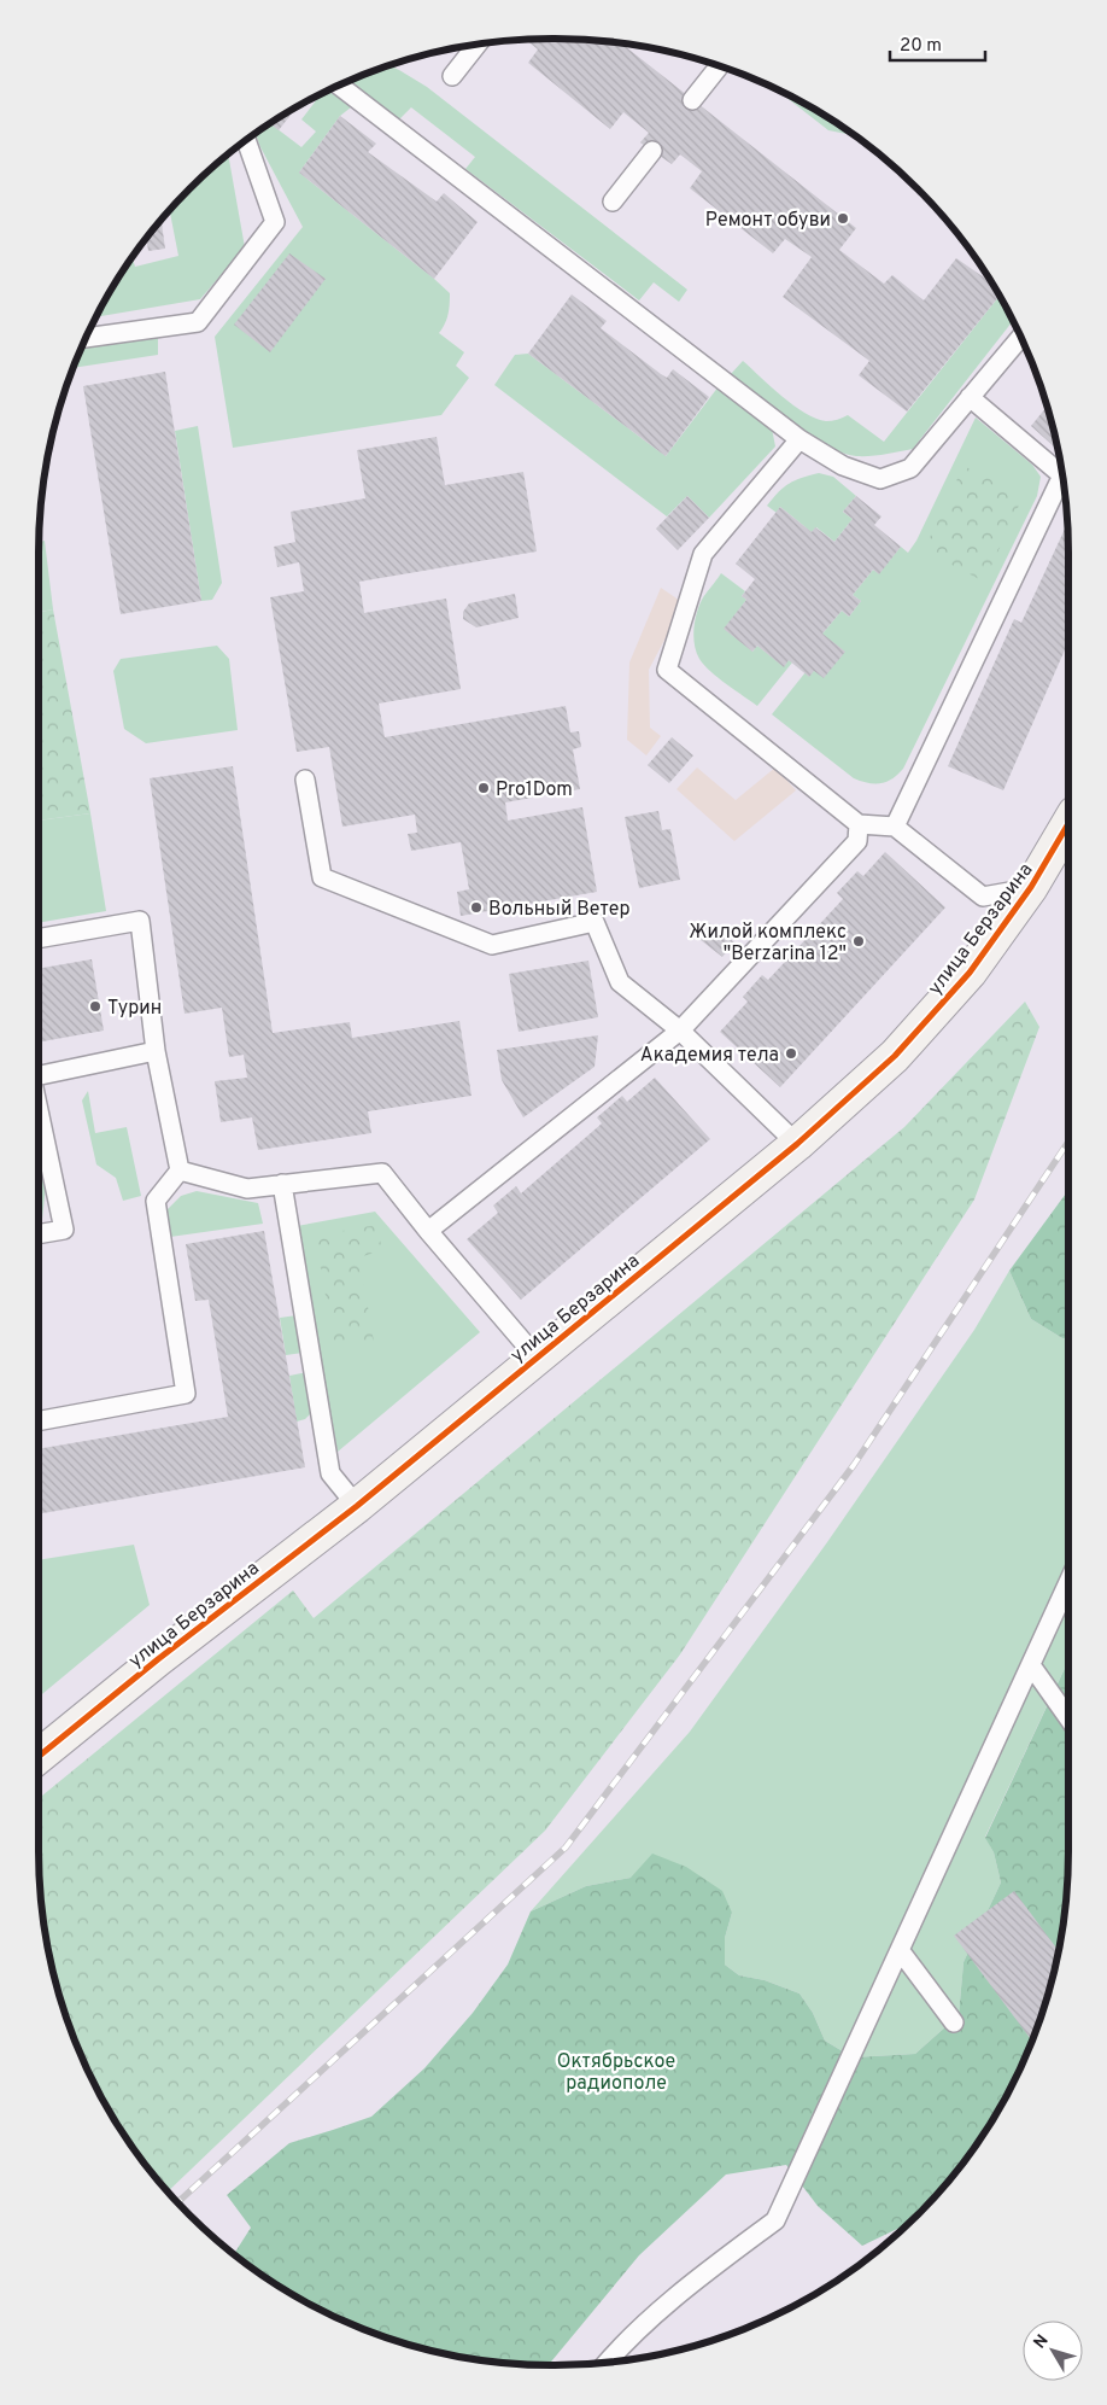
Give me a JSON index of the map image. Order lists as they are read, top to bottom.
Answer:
{
  "streets": {
    "street": ["улица Берзарина"]
  },
  "parks": ["Октябрьское радиополе"],
  "places": [
    "Ремонт обуви",
    "Pro1Dom",
    "Вольный Ветер",
    "Жилой комплекс \"Berzarina 12\"",
    "Турин",
    "Академия тела"
  ],
  "scale_bar": "20 m",
  "north": "top left"
}
